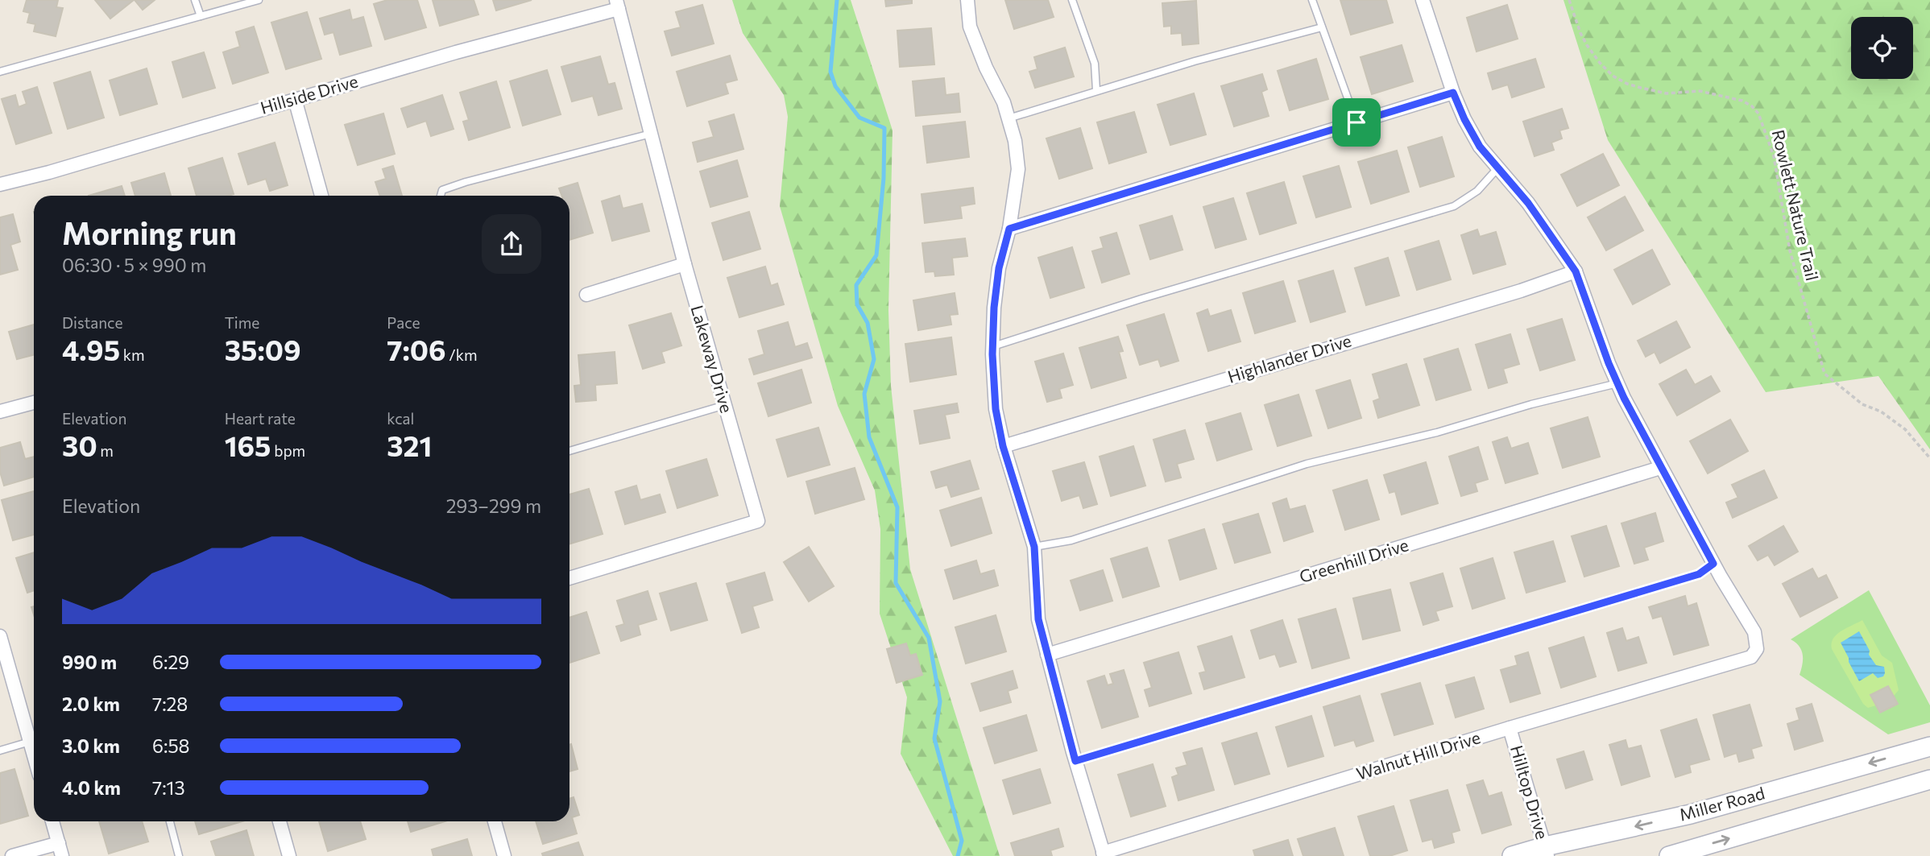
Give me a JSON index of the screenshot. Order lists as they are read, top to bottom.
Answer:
{
  "streets": {
    "main road": ["Miller Road"],
    "street": [
      "Hillside Drive",
      "Lakeway Drive",
      "Highlander Drive",
      "Greenhill Drive",
      "Walnut Hill Drive",
      "Hilltop Drive"
    ],
    "path": ["Rowlett Nature Trail"]
  },
  "crossings": [
    ["Hillside Drive", "Lakeway Drive"],
    ["Walnut Hill Drive", "Hilltop Drive"],
    ["Hilltop Drive", "Miller Road"]
  ],
  "page": {
    "heading": ["Morning run", "06:30 · 5 × 990 m"],
    "stats": [
      ["Distance", "4.95 km"],
      ["Time", "35:09"],
      ["Pace", "7:06 /km"],
      ["Elevation", "30 m"],
      ["Heart rate", "165 bpm"],
      ["kcal", "321"]
    ],
    "chart": ["Elevation", "293–299 m"],
    "list": [
      {
        "name": "990 m",
        "note": "6:29"
      },
      {
        "name": "2.0 km",
        "note": "7:28"
      },
      {
        "name": "3.0 km",
        "note": "6:58"
      },
      {
        "name": "4.0 km",
        "note": "7:13"
      }
    ]
  }
}
